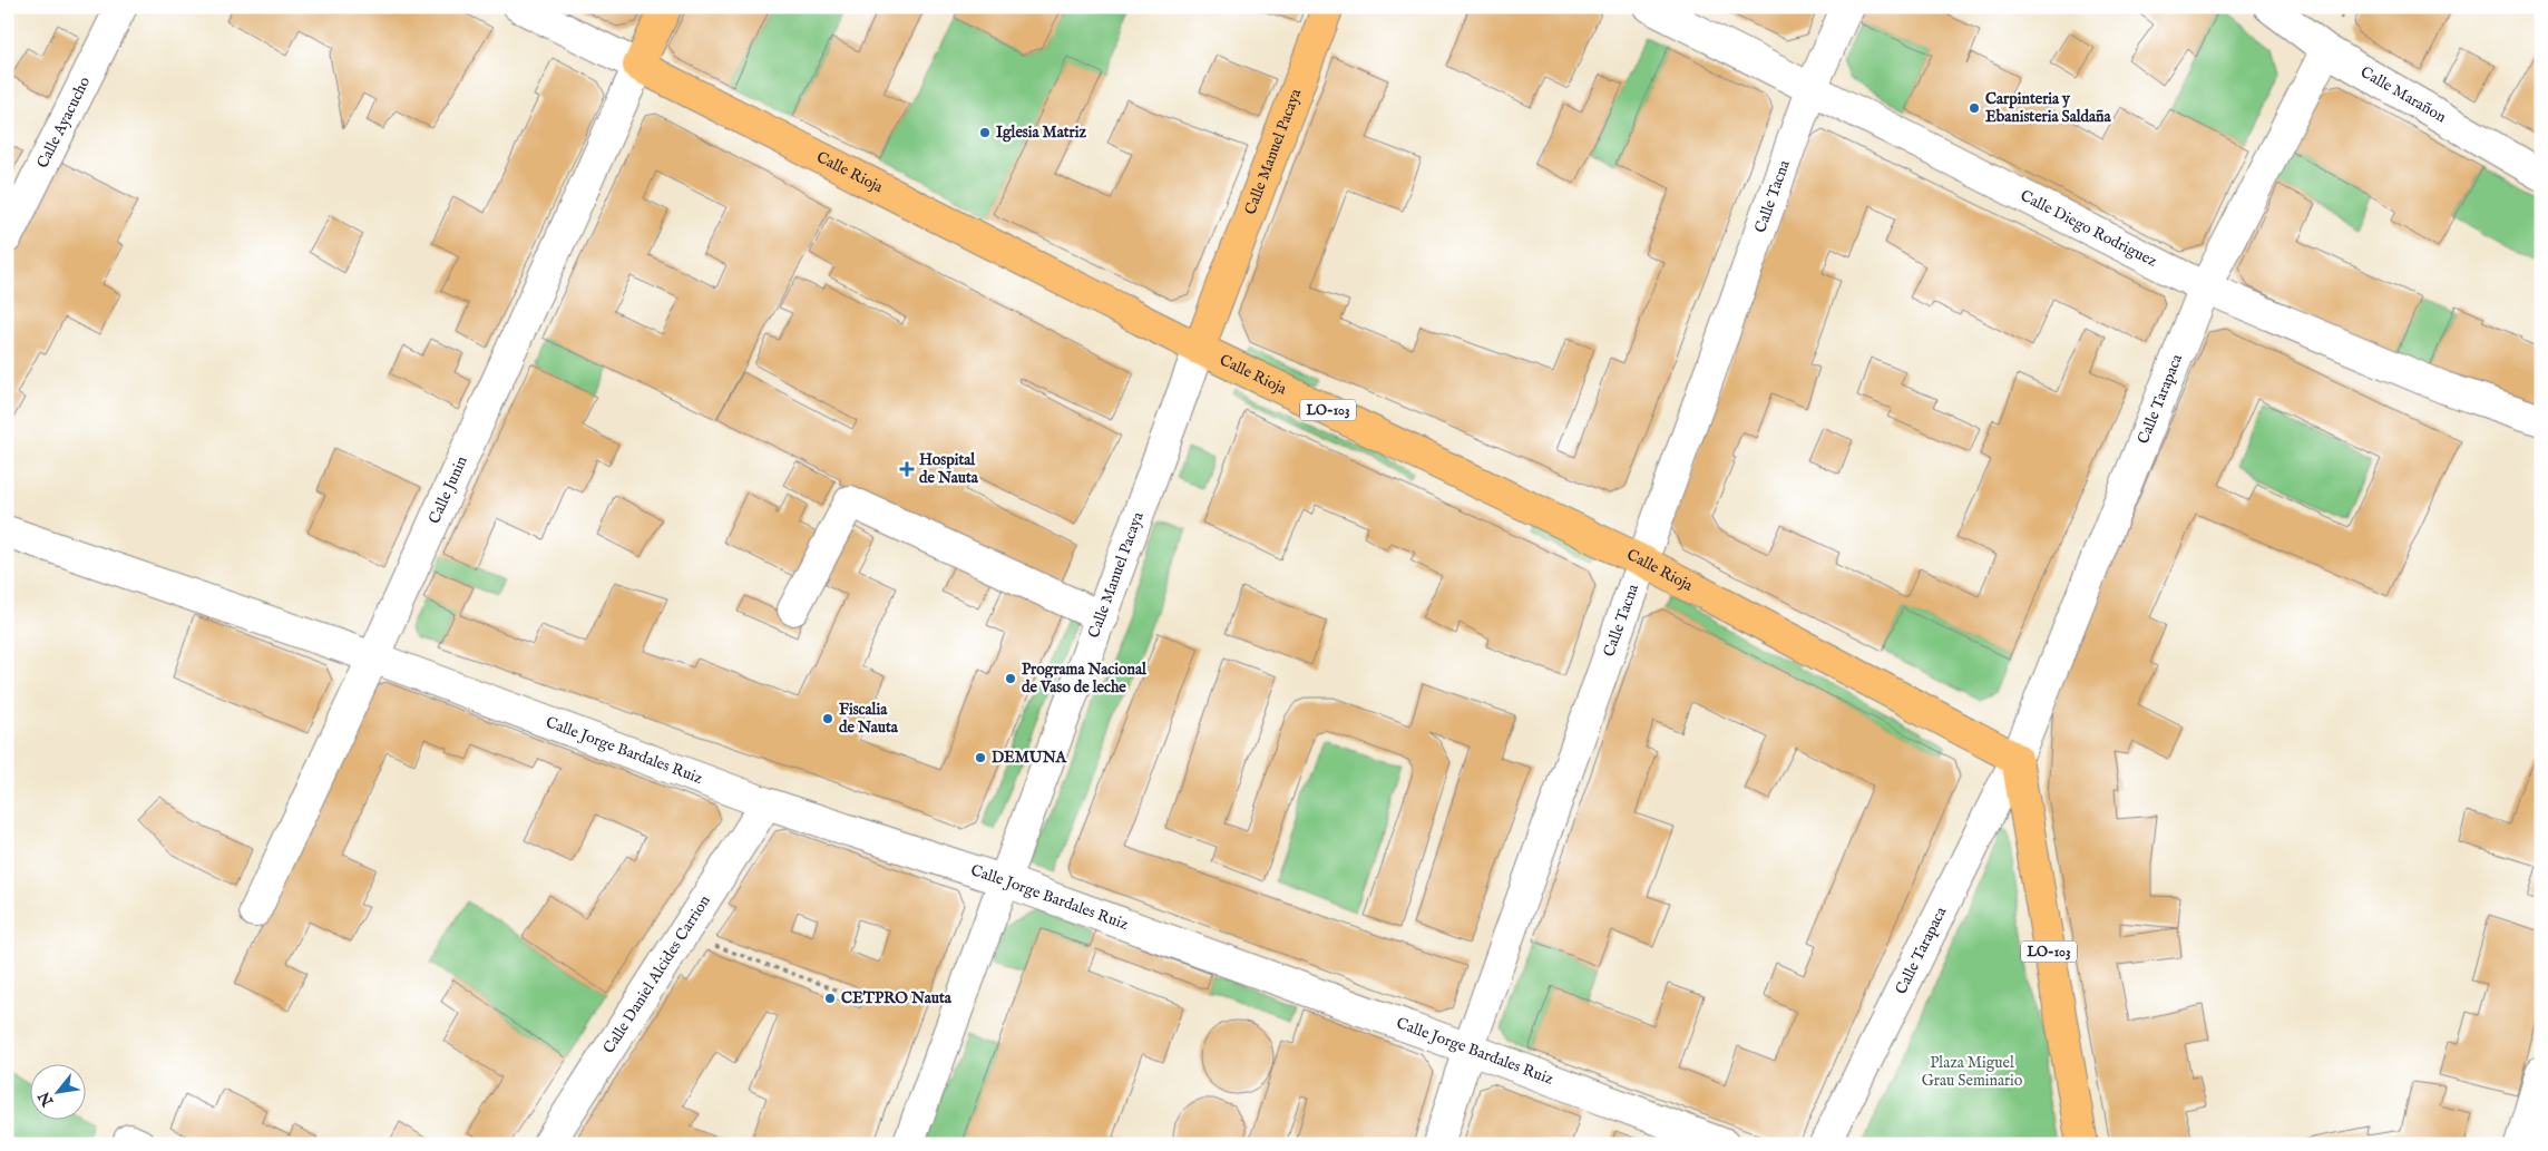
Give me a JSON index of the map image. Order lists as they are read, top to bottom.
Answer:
{
  "streets": {
    "main road": ["Calle Manuel Pacaya", "Calle Rioja", "LO-103"],
    "street": [
      "Calle Marañon",
      "Calle Ayacucho",
      "Calle Tacna",
      "Calle Diego Rodriguez",
      "Calle Tarapaca",
      "Calle Junin",
      "Calle Jorge Bardales Ruiz",
      "Calle Daniel Alcides Carrion"
    ]
  },
  "crossings": [
    ["Calle Marañon", "Calle Tarapaca"],
    ["Calle Manuel Pacaya", "Calle Rioja"],
    ["Calle Manuel Pacaya", "Calle Jorge Bardales Ruiz"],
    ["Calle Rioja", "Calle Tacna"],
    ["Calle Rioja", "Calle Tarapaca"],
    ["Calle Rioja", "LO-103"],
    ["Calle Rioja", "Calle Junin"],
    ["Calle Tacna", "Calle Diego Rodriguez"],
    ["Calle Tacna", "Calle Jorge Bardales Ruiz"],
    ["Calle Diego Rodriguez", "Calle Tarapaca"],
    ["Calle Tarapaca", "LO-103"],
    ["Calle Junin", "Calle Jorge Bardales Ruiz"],
    ["Calle Jorge Bardales Ruiz", "Calle Daniel Alcides Carrion"]
  ],
  "parks": ["Plaza Miguel Grau Seminario"],
  "places": {
    "other": [
      "Carpinteria y Ebanisteria Saldaña",
      "Iglesia Matriz",
      "Programa Nacional de Vaso de leche",
      "Fiscalia de Nauta",
      "DEMUNA",
      "CETPRO Nauta"
    ],
    "health": ["Hospital de Nauta"]
  },
  "north": "bottom left"
}
